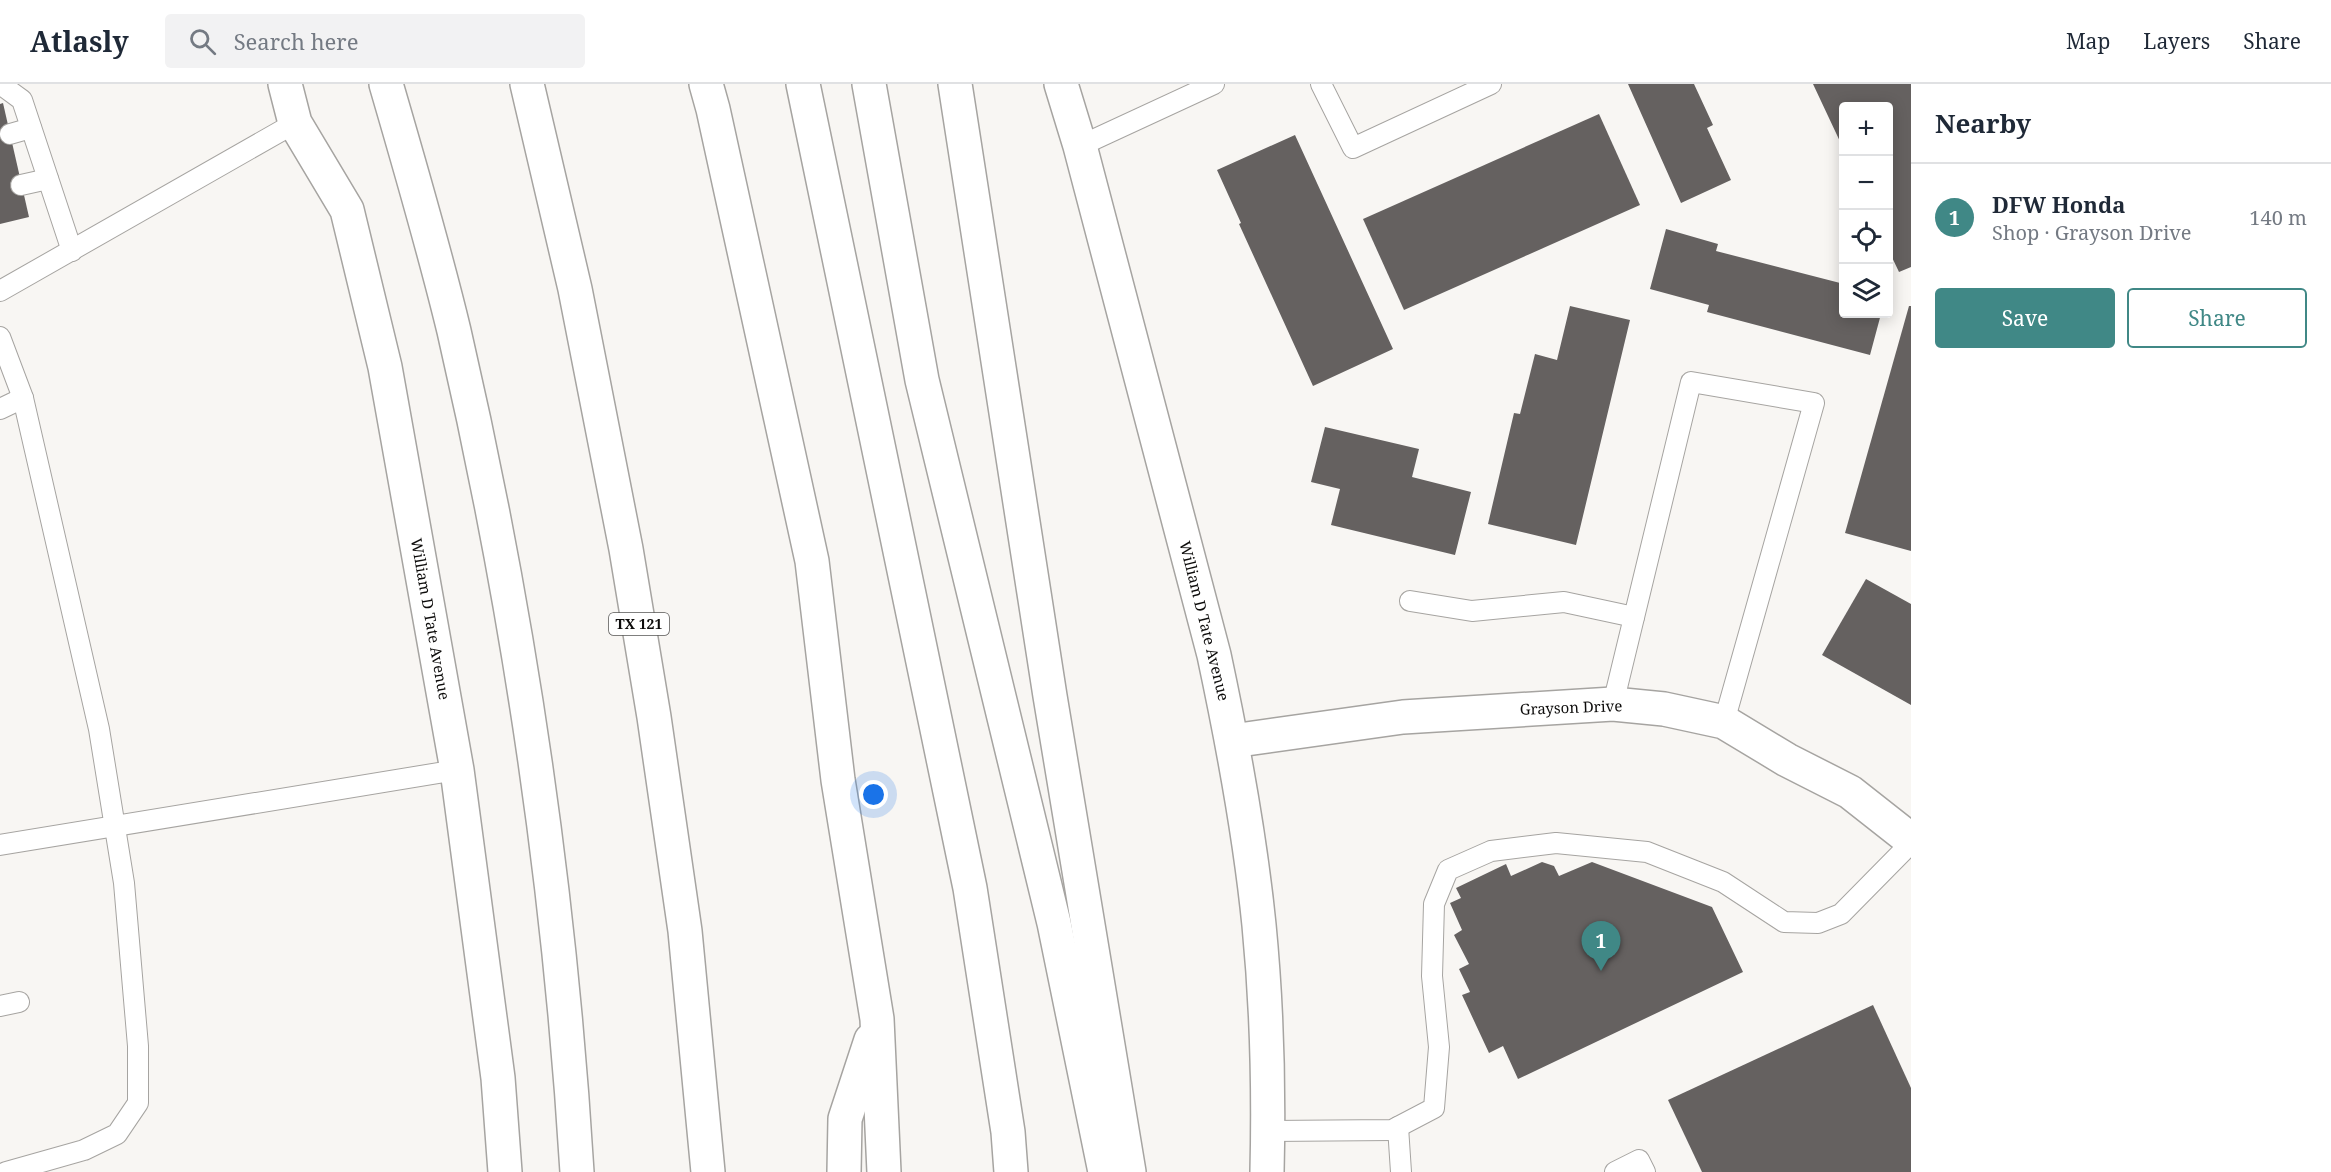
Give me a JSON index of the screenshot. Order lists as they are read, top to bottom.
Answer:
{
  "streets": {
    "main road": ["William D Tate Avenue", "TX 121", "Grayson Drive"]
  },
  "crossings": [
    ["William D Tate Avenue", "Grayson Drive"]
  ],
  "page": {
    "header": "Atlasly",
    "search": "Search here",
    "nav": ["Map", "Layers", "Share"],
    "heading": "Nearby",
    "map_buttons": ["+", "−"],
    "list": [
      {
        "mark": "1",
        "name": "DFW Honda",
        "note": "Shop · Grayson Drive",
        "value": "140 m"
      }
    ],
    "buttons": ["Save", "Share"],
    "pins": "1"
  }
}
